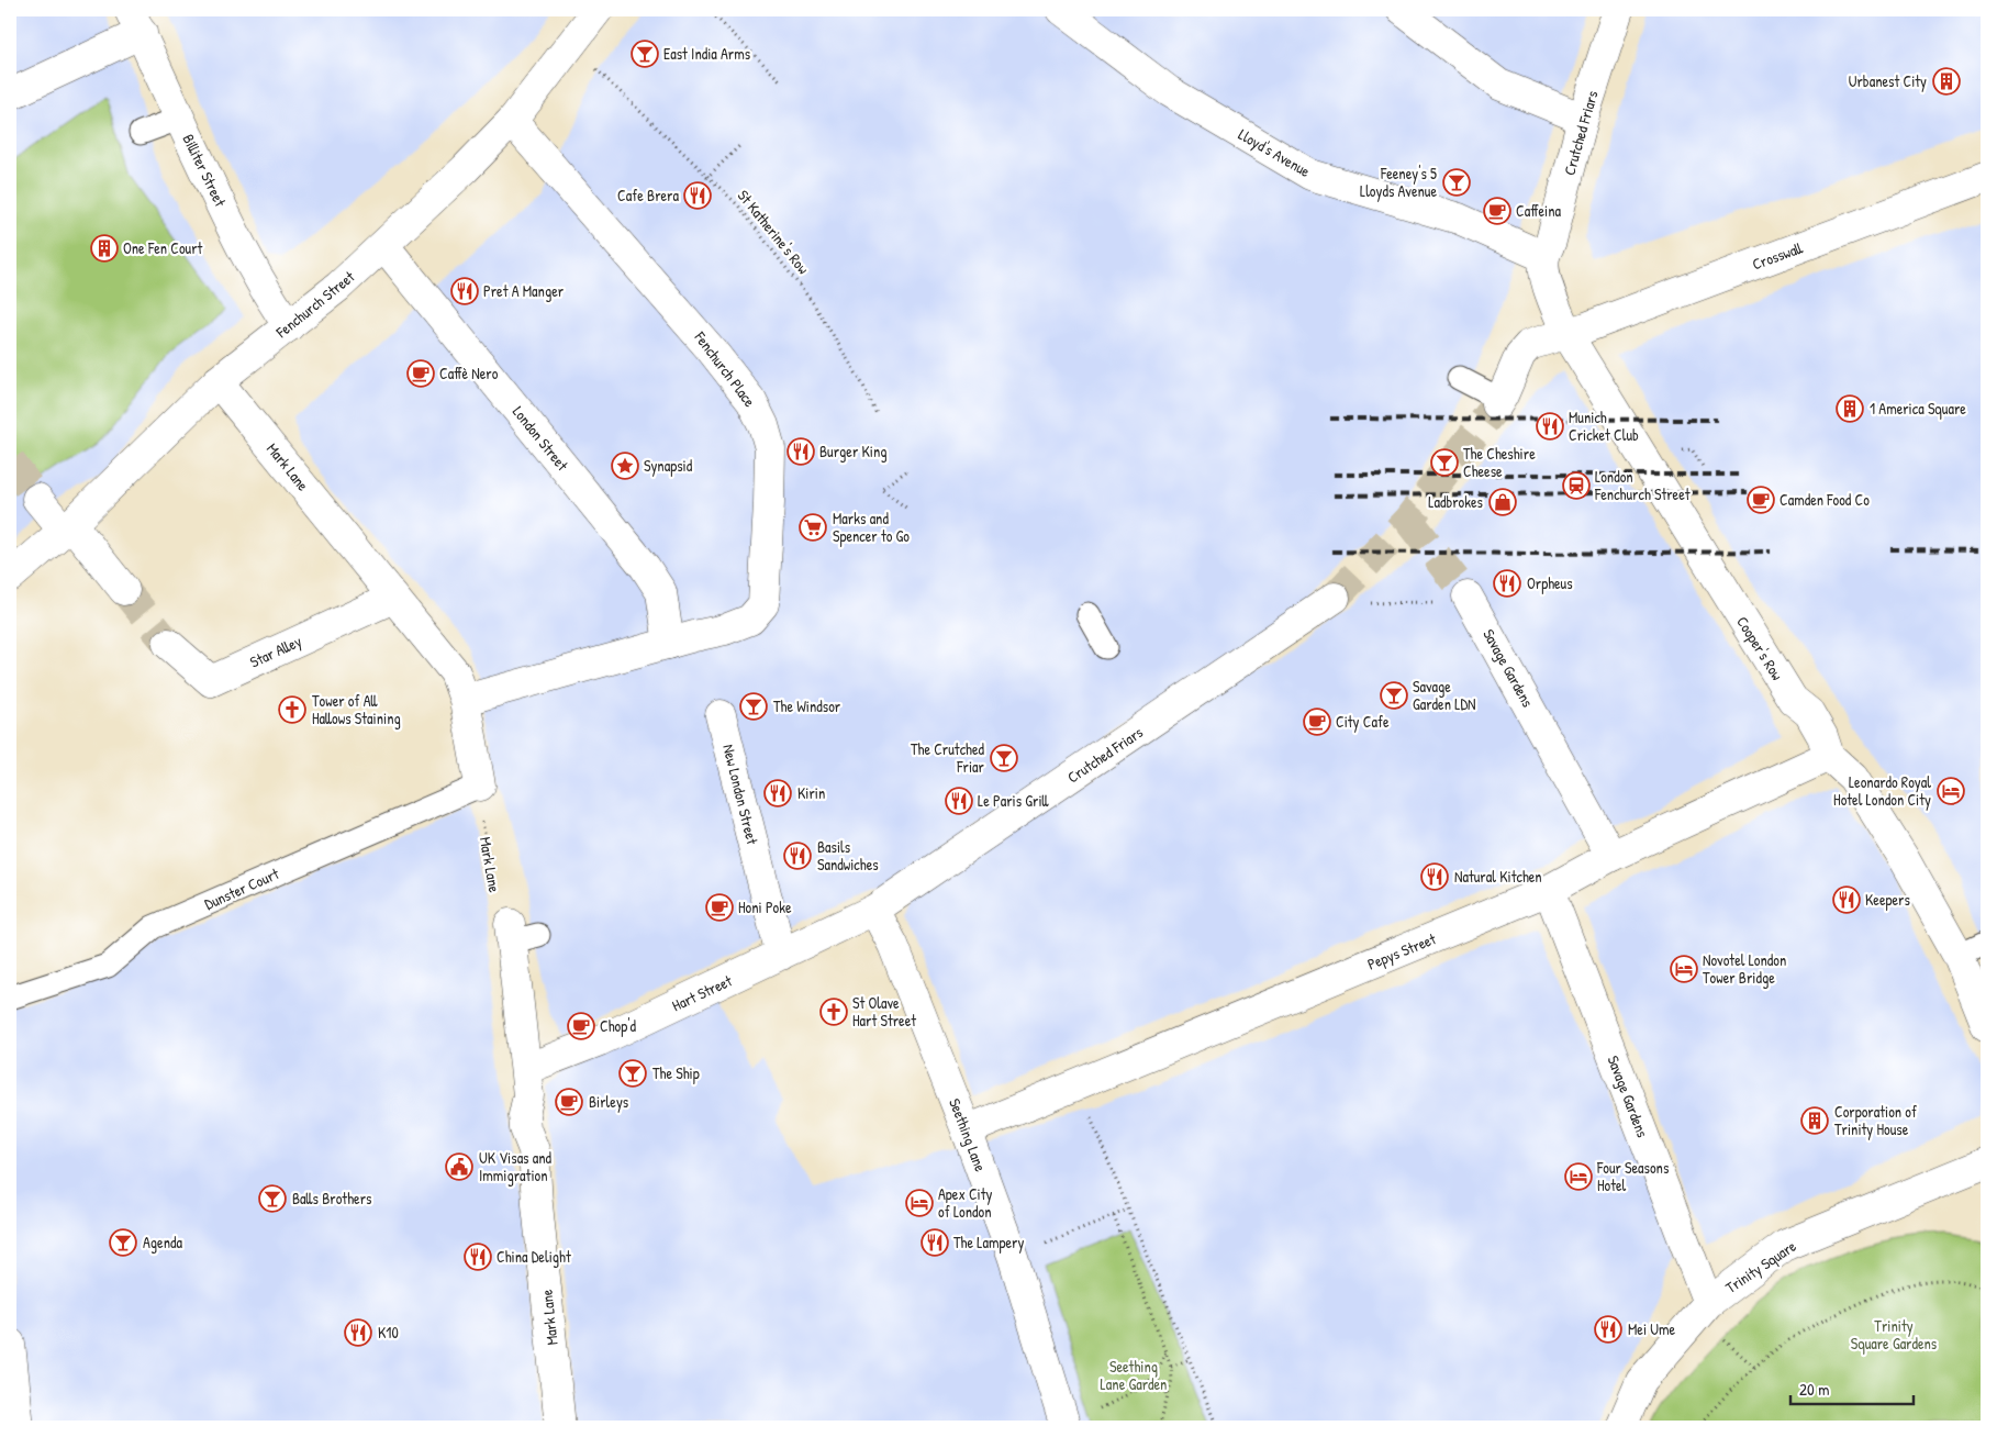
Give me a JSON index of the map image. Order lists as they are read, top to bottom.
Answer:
{
  "streets": {
    "street": [
      "Crutched Friars",
      "Lloyd's Avenue",
      "Billiter Street",
      "Crosswall",
      "Fenchurch Street",
      "Fenchurch Place",
      "London Street",
      "Mark Lane",
      "Cooper's Row",
      "Star Alley",
      "Savage Gardens",
      "New London Street",
      "Pepys Street",
      "Hart Street",
      "Seething Lane",
      "Trinity Square"
    ],
    "lane": ["Dunster Court"],
    "path": ["St Katherine's Row"]
  },
  "crossings": [
    ["Crutched Friars", "Lloyd's Avenue"],
    ["Crutched Friars", "Cooper's Row"],
    ["Crutched Friars", "Hart Street"],
    ["Crutched Friars", "Seething Lane"],
    ["Lloyd's Avenue", "Cooper's Row"],
    ["Billiter Street", "Fenchurch Street"],
    ["St Katherine's Row", "Fenchurch Street"],
    ["Crosswall", "Cooper's Row"],
    ["Fenchurch Street", "Fenchurch Place"],
    ["Fenchurch Street", "London Street"],
    ["Fenchurch Street", "Mark Lane"],
    ["Fenchurch Place", "London Street"],
    ["Mark Lane", "Star Alley"],
    ["Mark Lane", "Dunster Court"],
    ["Mark Lane", "Hart Street"],
    ["Cooper's Row", "Pepys Street"],
    ["Savage Gardens", "Pepys Street"],
    ["Savage Gardens", "Trinity Square"],
    ["New London Street", "Hart Street"],
    ["Pepys Street", "Seething Lane"],
    ["Hart Street", "Seething Lane"]
  ],
  "parks": ["Trinity Square Gardens", "Seething Lane Garden"],
  "places": {
    "bar": [
      "East India Arms",
      "Feeney's 5 Lloyds Avenue",
      "The Cheshire Cheese",
      "Savage Garden LDN",
      "The Windsor",
      "The Crutched Friar",
      "The Ship",
      "Balls Brothers",
      "Agenda"
    ],
    "building": [
      "Urbanest City",
      "One Fen Court",
      "1 America Square",
      "Corporation of Trinity House"
    ],
    "restaurant": [
      "Cafe Brera",
      "Pret A Manger",
      "Munich Cricket Club",
      "Burger King",
      "Orpheus",
      "Kirin",
      "Le Paris Grill",
      "Basils Sandwiches",
      "Natural Kitchen",
      "Keepers",
      "The Lampery",
      "China Delight",
      "Mei Ume",
      "K10"
    ],
    "cafe": [
      "Caffeina",
      "Caffè Nero",
      "Camden Food Co",
      "City Cafe",
      "Honi Poke",
      "Chop'd",
      "Birleys"
    ],
    "place": ["Synapsid"],
    "station": ["London Fenchurch Street"],
    "shop": ["Ladbrokes"],
    "supermarket": ["Marks and Spencer to Go"],
    "church": ["Tower of All Hallows Staining", "St Olave Hart Street"],
    "hotel": [
      "Leonardo Royal Hotel London City",
      "Novotel London Tower Bridge",
      "Four Seasons Hotel",
      "Apex City of London"
    ],
    "public building": ["UK Visas and Immigration"]
  },
  "scale_bar": "20 m"
}
